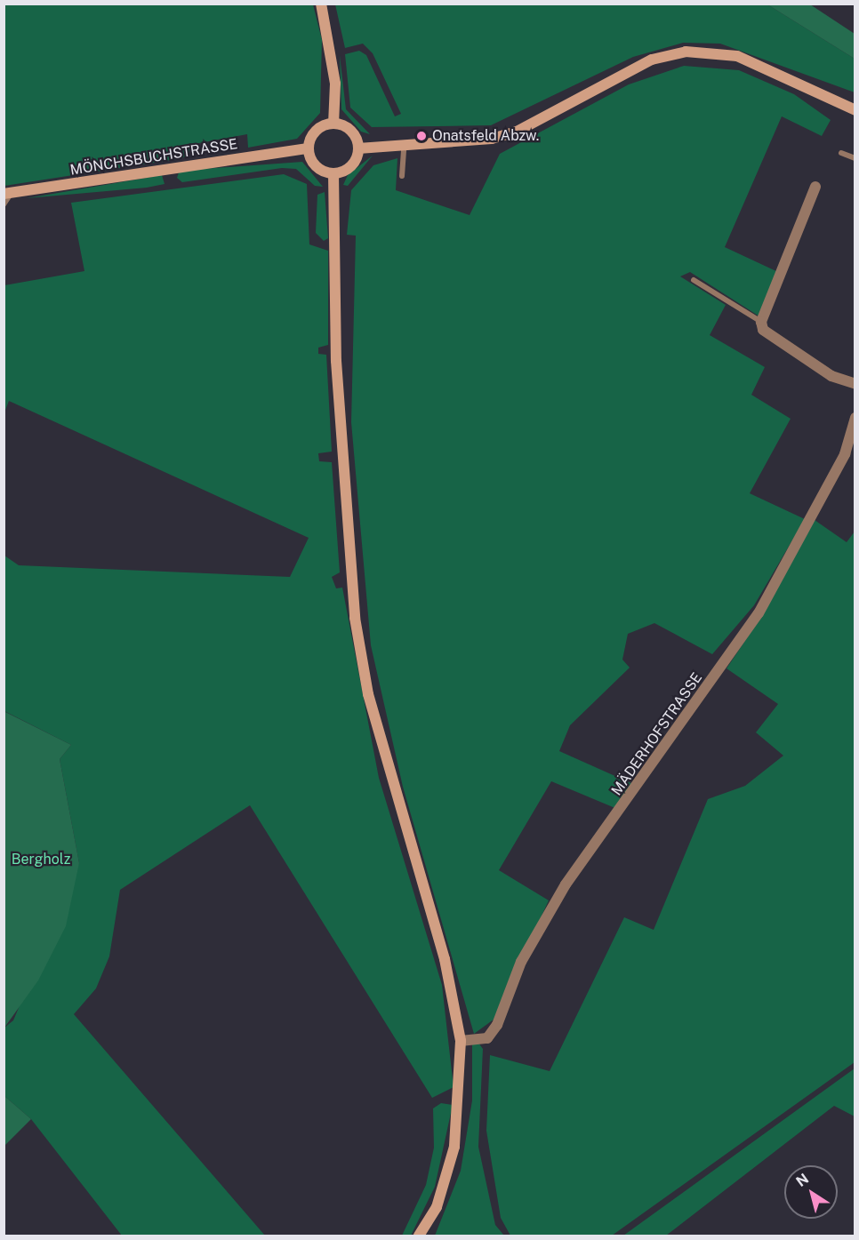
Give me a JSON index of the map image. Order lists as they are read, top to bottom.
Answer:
{
  "streets": {
    "street": ["MÖNCHSBUCHSTRASSE", "MÄDERHOFSTRASSE"]
  },
  "parks": ["Bergholz"],
  "places": ["Onatsfeld Abzw."],
  "north": "top left"
}
